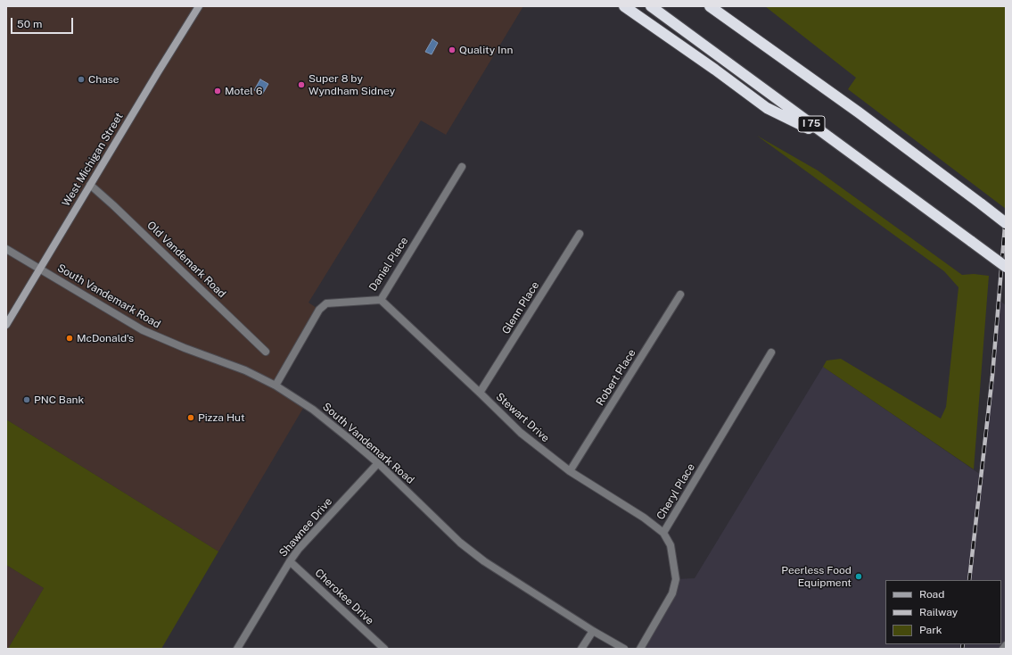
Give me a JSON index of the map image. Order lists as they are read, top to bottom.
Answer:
{
  "streets": {
    "highway": ["I 75"],
    "main road": ["West Michigan Street"],
    "street": [
      "Old Vandemark Road",
      "Daniel Place",
      "South Vandemark Road",
      "Glenn Place",
      "Robert Place",
      "Stewart Drive",
      "Cheryl Place",
      "Shawnee Drive",
      "Cherokee Drive"
    ]
  },
  "crossings": [
    ["West Michigan Street", "Old Vandemark Road"],
    ["West Michigan Street", "South Vandemark Road"],
    ["Daniel Place", "South Vandemark Road"],
    ["Daniel Place", "Stewart Drive"],
    ["South Vandemark Road", "Shawnee Drive"],
    ["Glenn Place", "Stewart Drive"],
    ["Robert Place", "Stewart Drive"],
    ["Stewart Drive", "Cheryl Place"],
    ["Shawnee Drive", "Cherokee Drive"]
  ],
  "places": [
    "Quality Inn",
    "Chase",
    "Super 8 by Wyndham Sidney",
    "Motel 6",
    "McDonald's",
    "PNC Bank",
    "Pizza Hut",
    "Peerless Food Equipment"
  ],
  "legend": ["Road", "Railway", "Park"],
  "scale_bar": "50 m"
}
